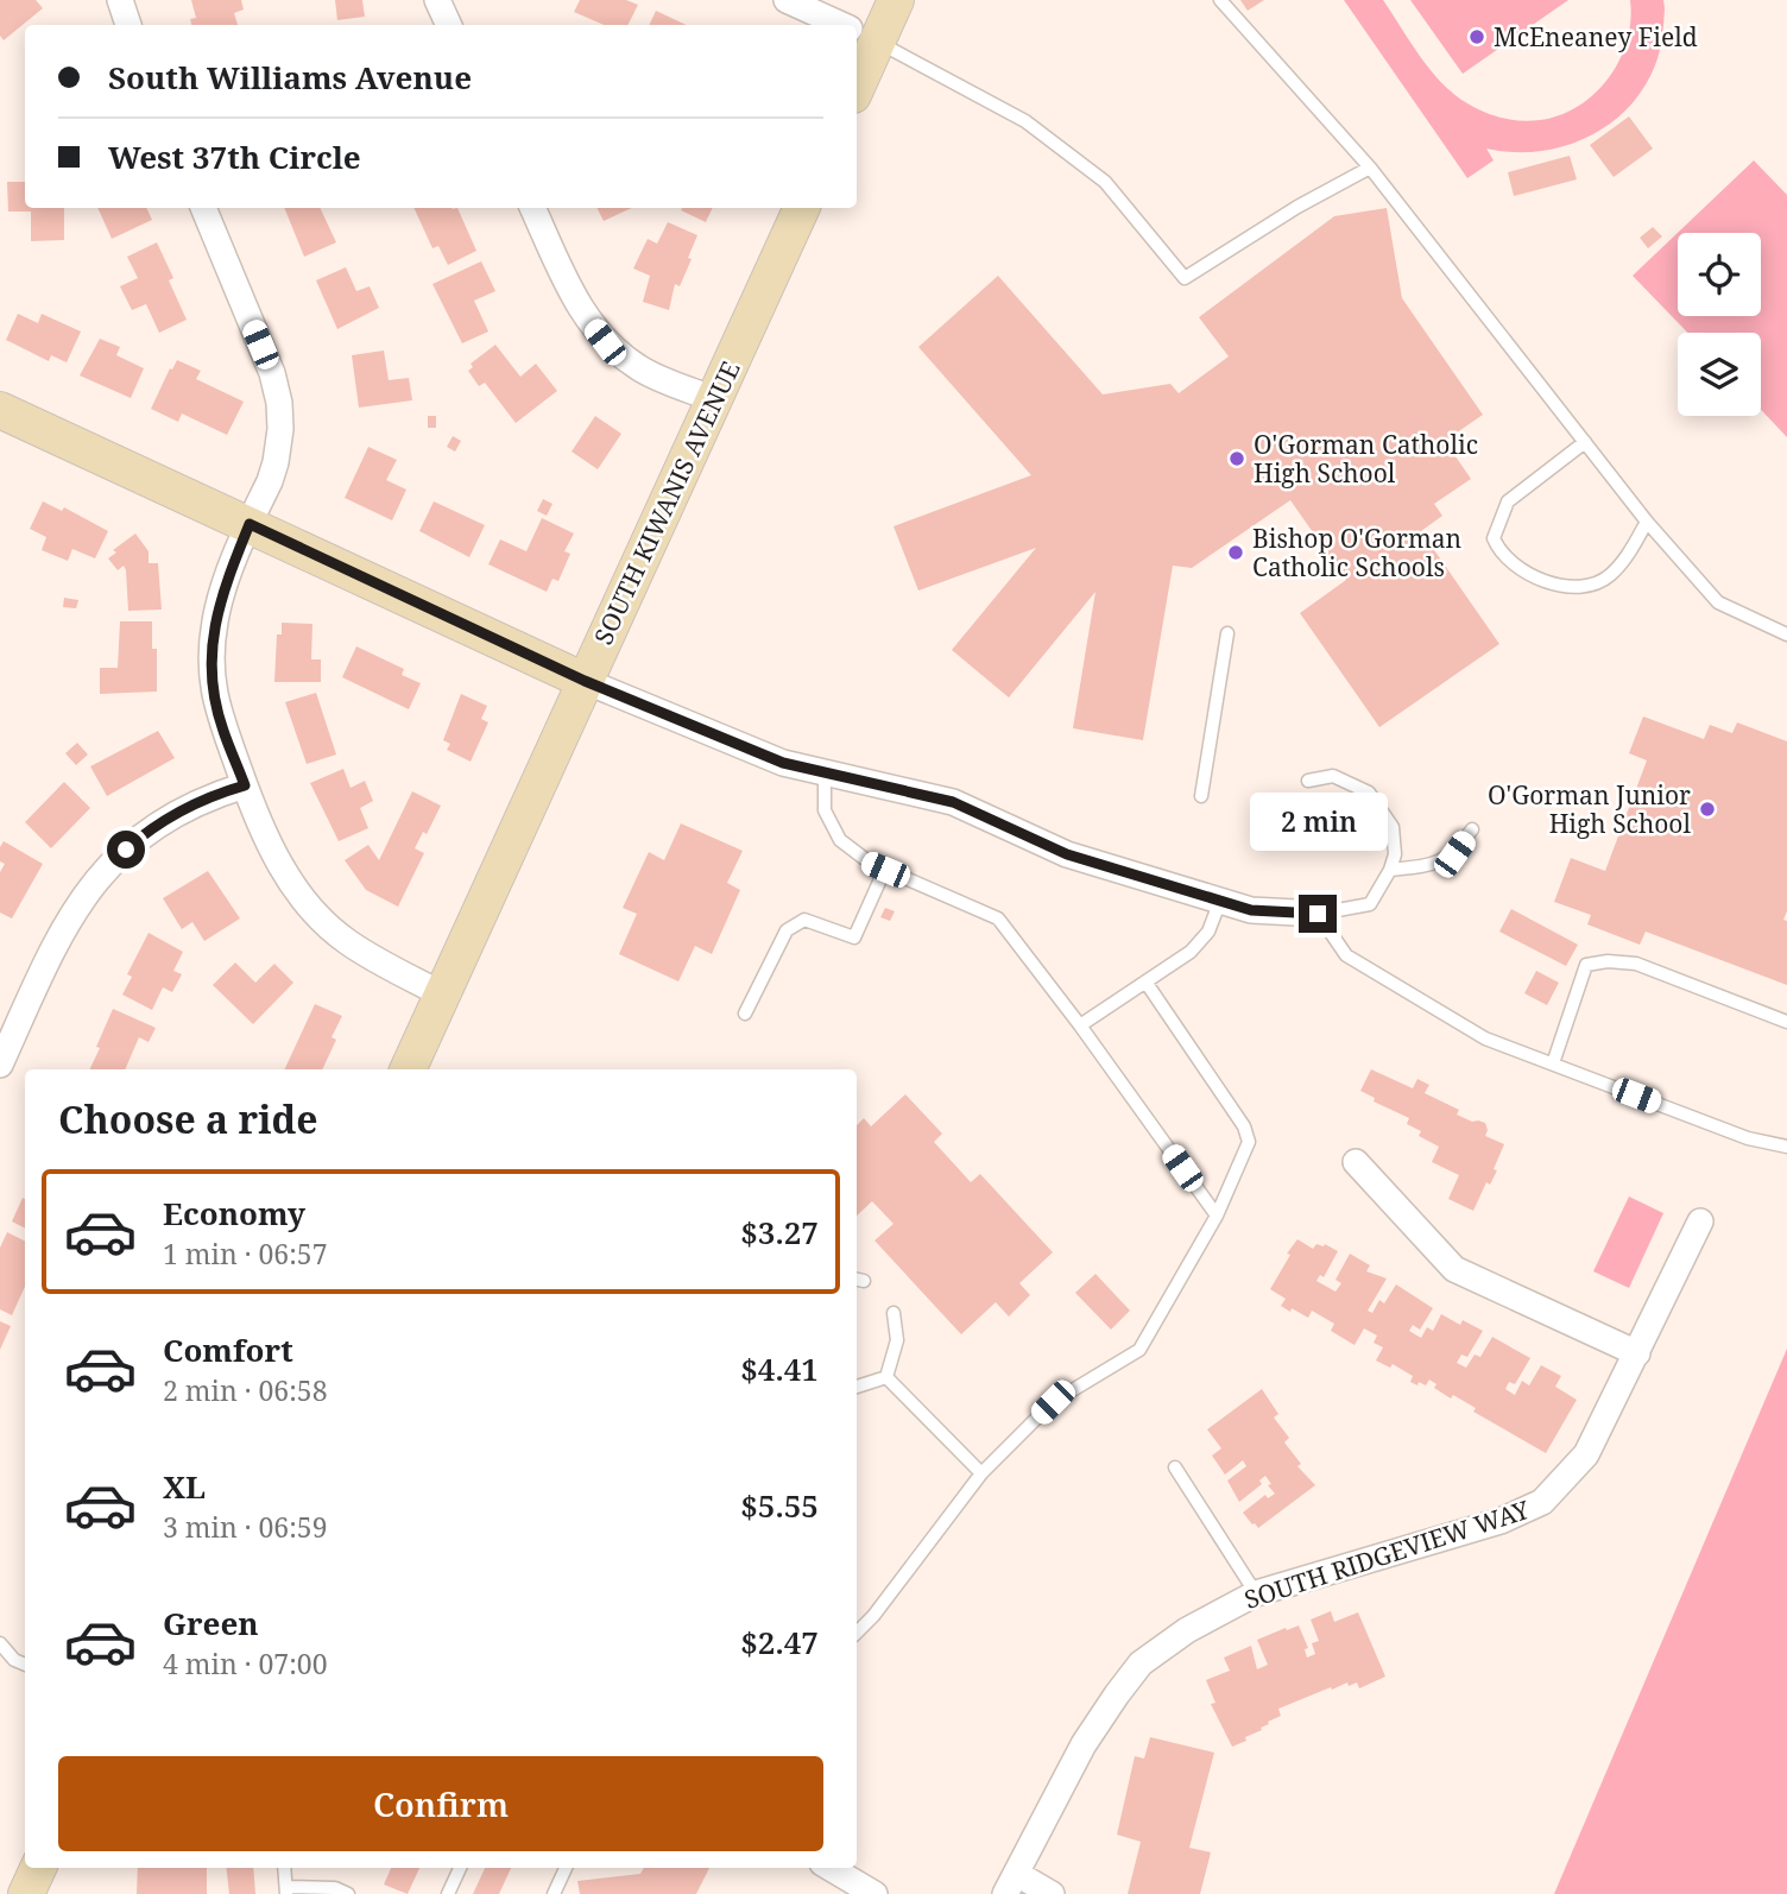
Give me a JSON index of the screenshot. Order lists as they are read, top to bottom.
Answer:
{
  "streets": {
    "main road": ["SOUTH KIWANIS AVENUE"],
    "street": ["SOUTH RIDGEVIEW WAY"]
  },
  "places": [
    "McEneaney Field",
    "O'Gorman Catholic High School",
    "Bishop O'Gorman Catholic Schools",
    "O'Gorman Junior High School"
  ],
  "page": {
    "banner": ["South Williams Avenue", "West 37th Circle"],
    "bubble": "2 min",
    "heading": "Choose a ride",
    "list": [
      {
        "name": "Economy",
        "note": "1 min · 06:57",
        "value": "$3.27"
      },
      {
        "name": "Comfort",
        "note": "2 min · 06:58",
        "value": "$4.41"
      },
      {
        "name": "XL",
        "note": "3 min · 06:59",
        "value": "$5.55"
      },
      {
        "name": "Green",
        "note": "4 min · 07:00",
        "value": "$2.47"
      }
    ],
    "buttons": "Confirm"
  }
}
